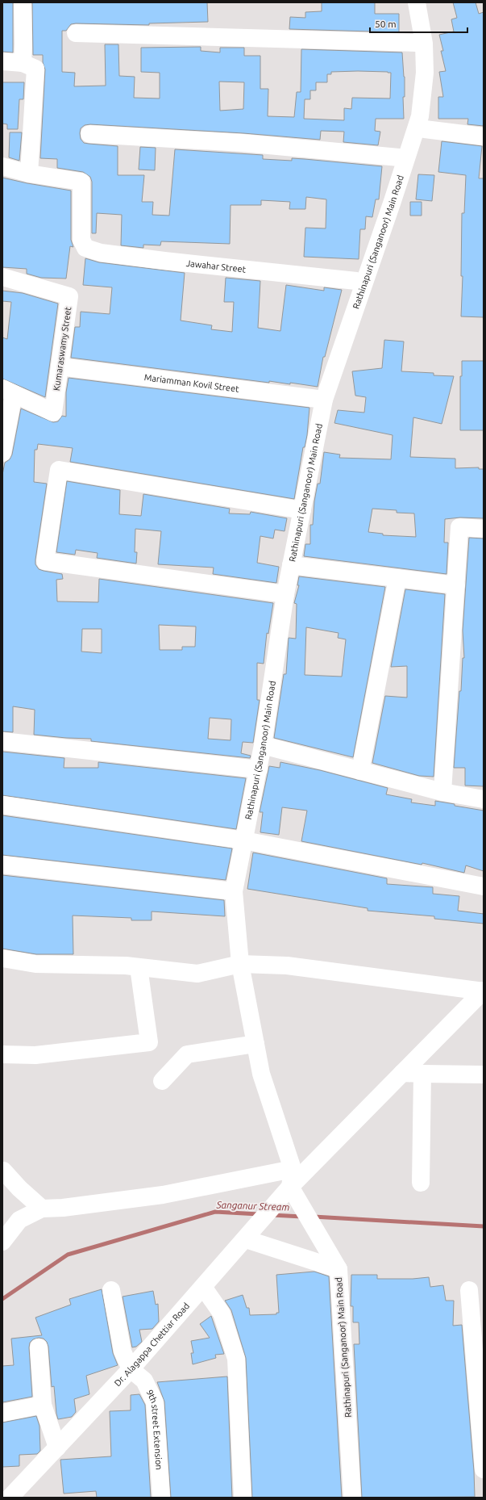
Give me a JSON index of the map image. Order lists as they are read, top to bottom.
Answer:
{
  "streets": {
    "street": [
      "Rathinapuri (Sanganoor) Main Road",
      "Jawahar Street",
      "Kumaraswamy Street",
      "Mariamman Kovil Street",
      "Dr. Alagappa Chettiar Road",
      "9th street Extension"
    ]
  },
  "crossings": [
    ["Rathinapuri (Sanganoor) Main Road", "Mariamman Kovil Street"],
    ["Rathinapuri (Sanganoor) Main Road", "Dr. Alagappa Chettiar Road"],
    ["Kumaraswamy Street", "Mariamman Kovil Street"],
    ["Dr. Alagappa Chettiar Road", "9th street Extension"]
  ],
  "water": ["Sanganur Stream"],
  "scale_bar": "50 m"
}
